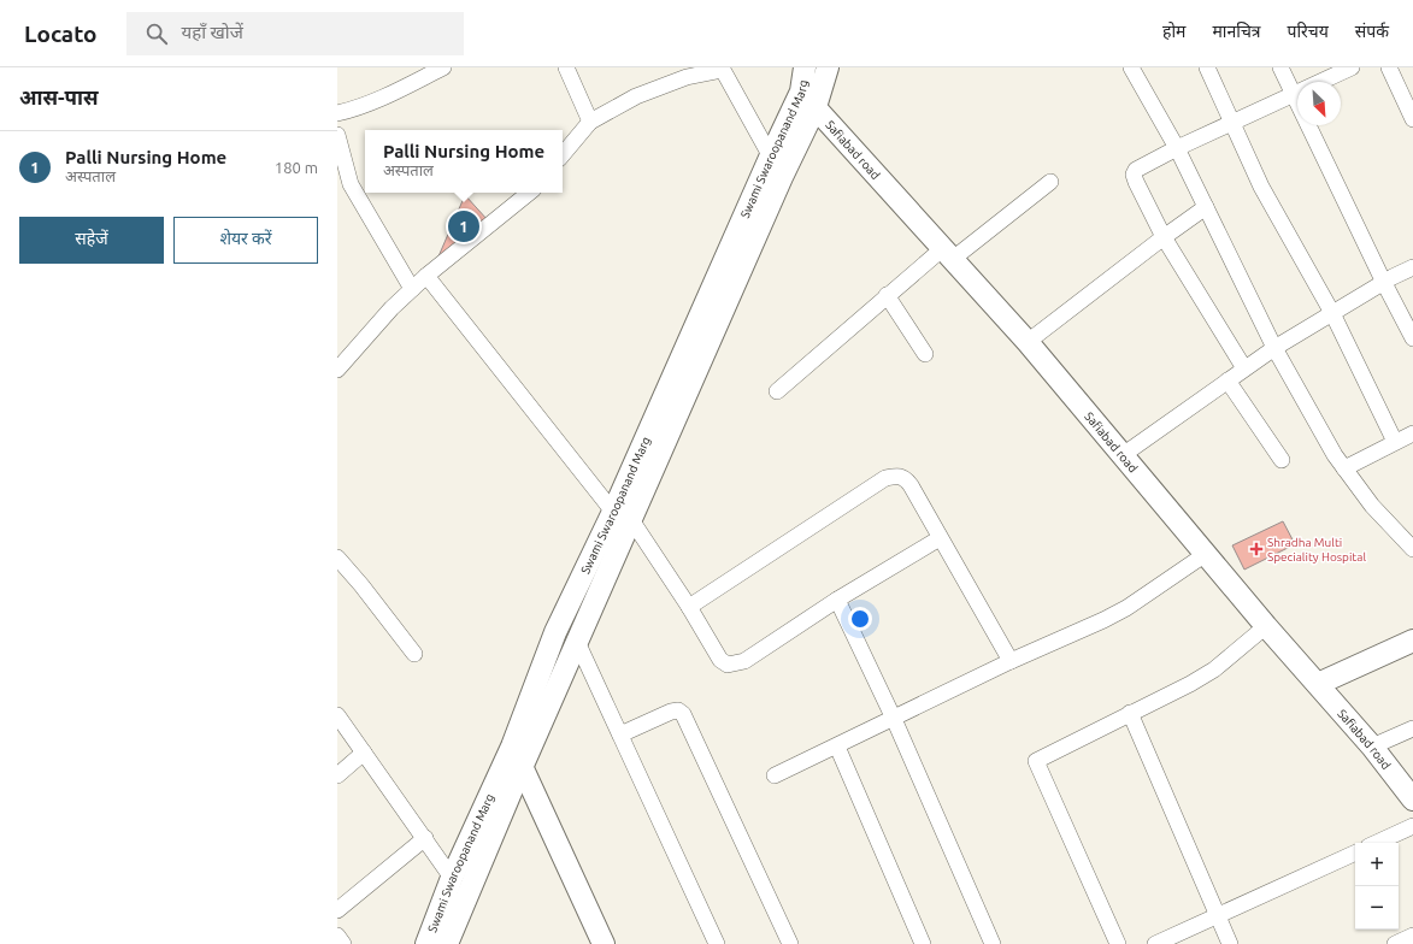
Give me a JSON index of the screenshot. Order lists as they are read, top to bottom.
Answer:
{
  "streets": {
    "street": ["Swami Swaroopanand Marg", "Safiabad road"]
  },
  "crossings": [
    ["Swami Swaroopanand Marg", "Safiabad road"]
  ],
  "places": {
    "health": ["Shradha Multi Speciality Hospital"]
  },
  "north": "bottom right",
  "page": {
    "header": "Locato",
    "search": "यहाँ खोजें",
    "nav": [
      "होम",
      "मानचित्र",
      "परिचय",
      "संपर्क"
    ],
    "heading": "आस-पास",
    "list": [
      {
        "mark": "1",
        "name": "Palli Nursing Home",
        "note": "अस्पताल",
        "value": "180 m"
      }
    ],
    "popup": ["Palli Nursing Home", "अस्पताल"],
    "buttons": ["सहेजें", "शेयर करें"],
    "pins": "1",
    "map_buttons": ["+", "−"]
  }
}
